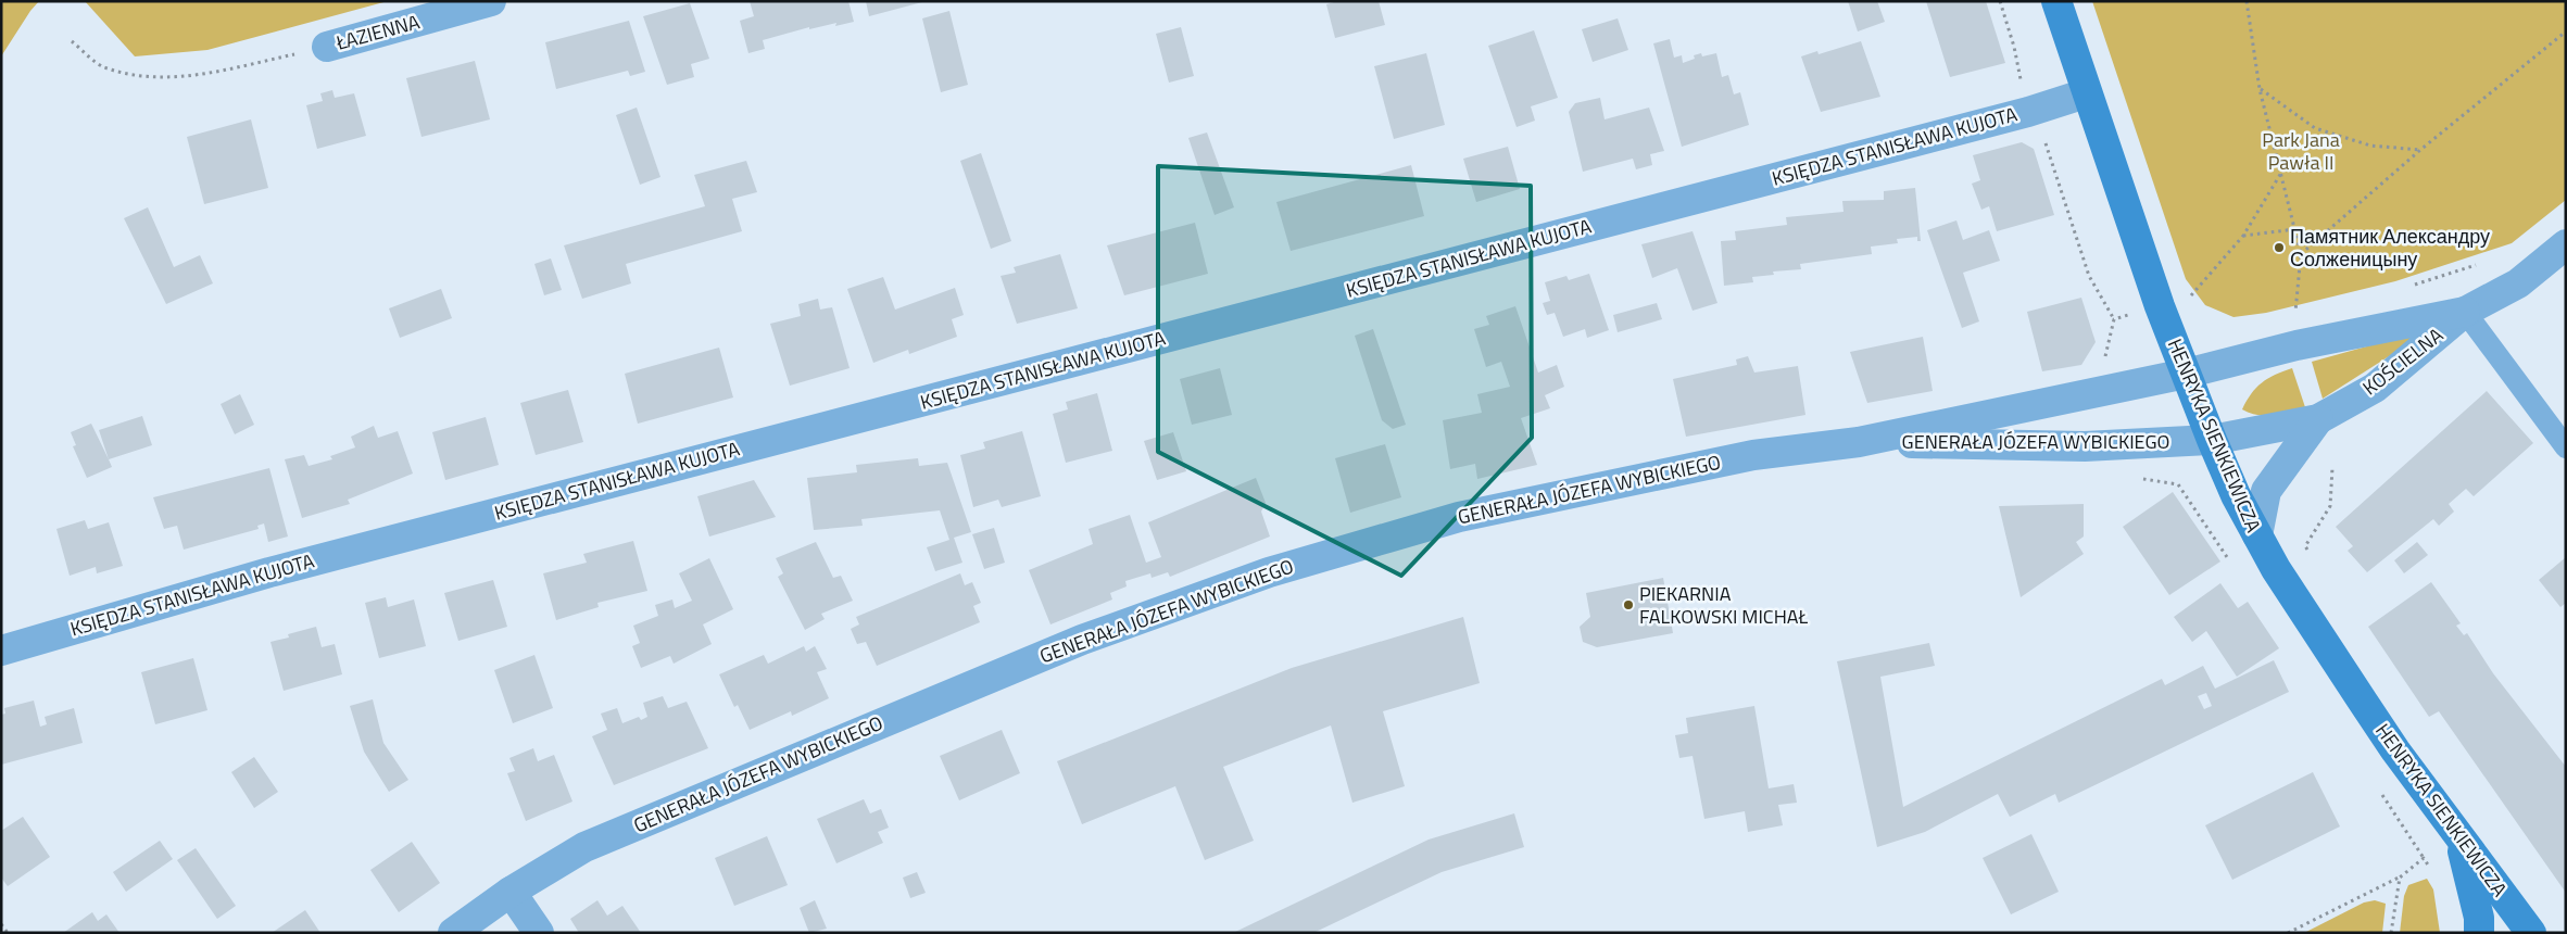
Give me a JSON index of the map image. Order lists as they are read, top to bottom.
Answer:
{
  "streets": {
    "main road": ["HENRYKA SIENKIEWICZA"],
    "street": [
      "ŁAZIENNA",
      "KSIĘDZA STANISŁAWA KUJOTA",
      "KOŚCIELNA",
      "GENERAŁA JÓZEFA WYBICKIEGO"
    ]
  },
  "crossings": [
    ["KSIĘDZA STANISŁAWA KUJOTA", "HENRYKA SIENKIEWICZA"],
    ["KOŚCIELNA", "HENRYKA SIENKIEWICZA"],
    ["KOŚCIELNA", "GENERAŁA JÓZEFA WYBICKIEGO"],
    ["HENRYKA SIENKIEWICZA", "GENERAŁA JÓZEFA WYBICKIEGO"]
  ],
  "parks": ["Park Jana Pawła II"],
  "places": ["Памятник Александру Солженицыну", "PIEKARNIA FALKOWSKI MICHAŁ"]
}
